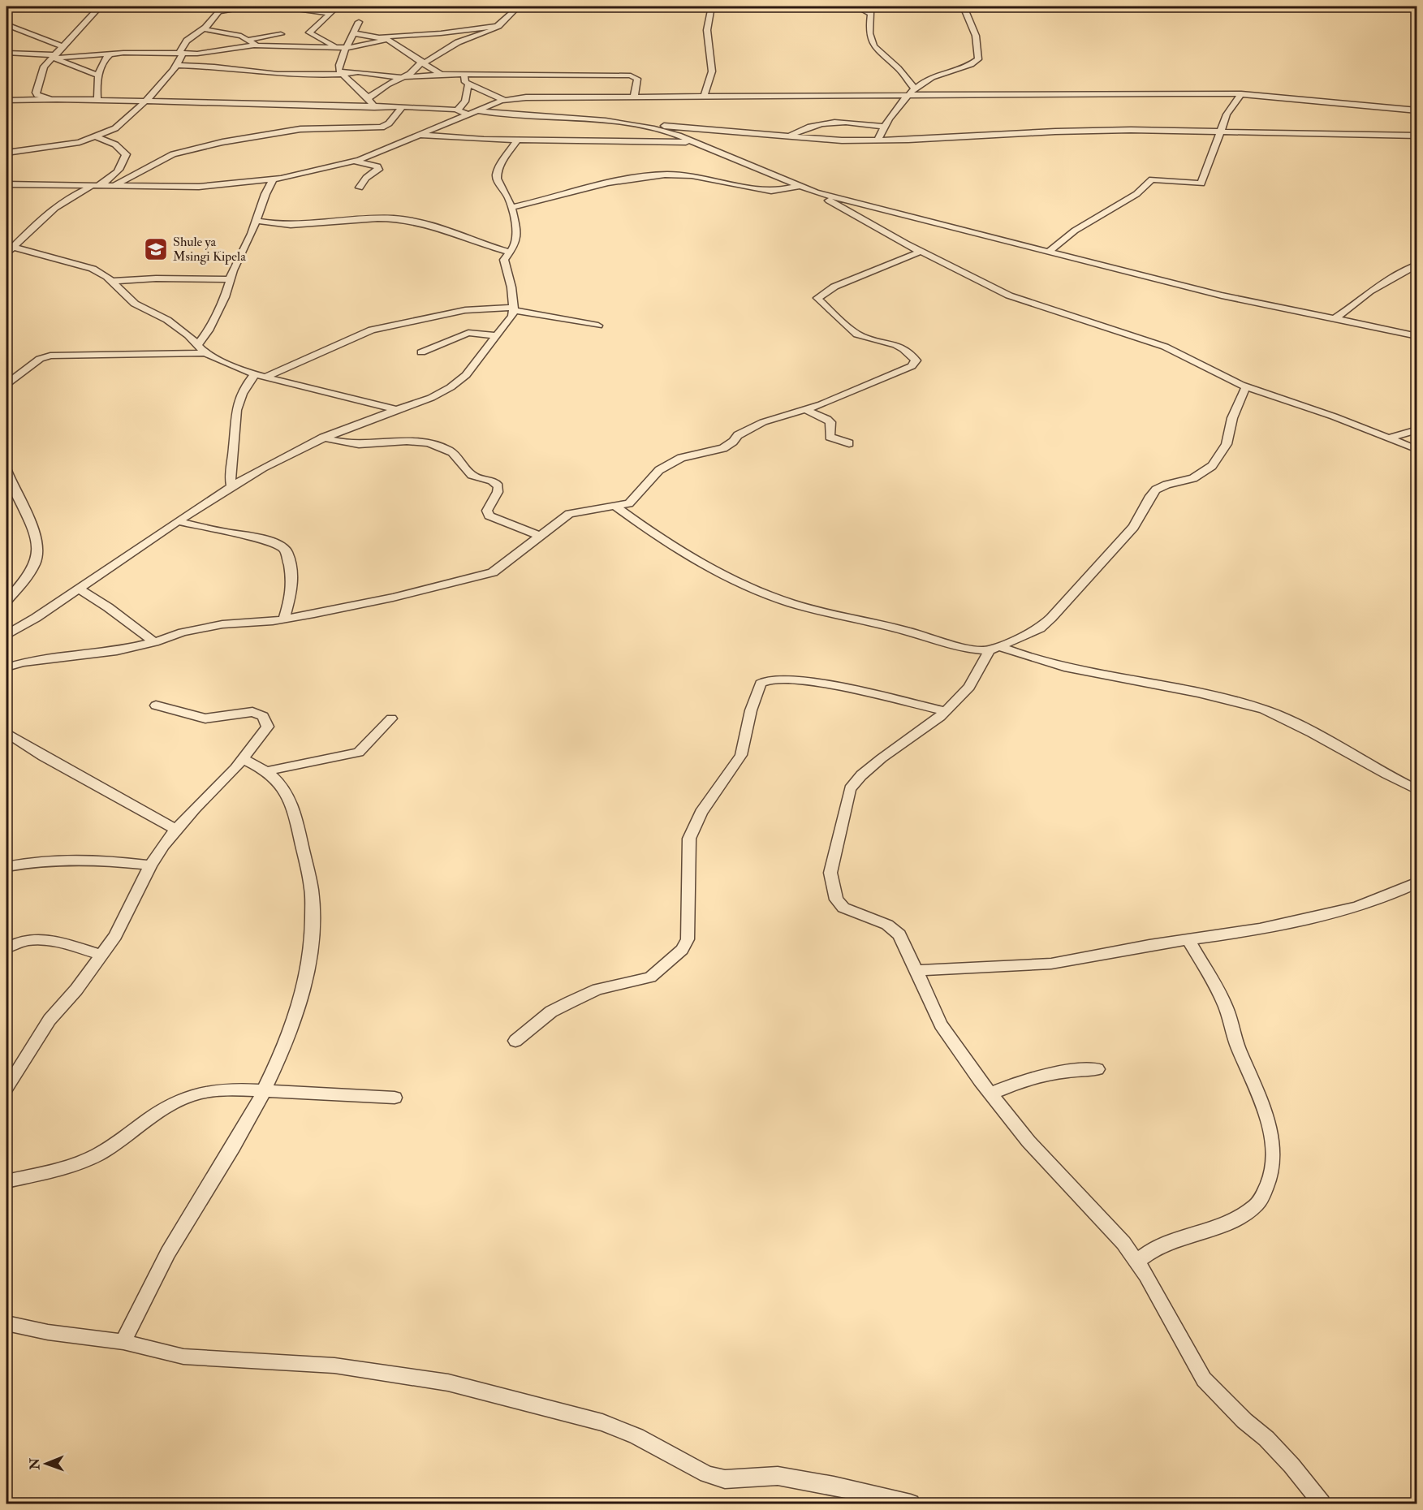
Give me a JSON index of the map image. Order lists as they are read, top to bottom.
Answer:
{
  "places": {
    "school or university": ["Shule ya Msingi Kipela"]
  },
  "north": "left"
}
